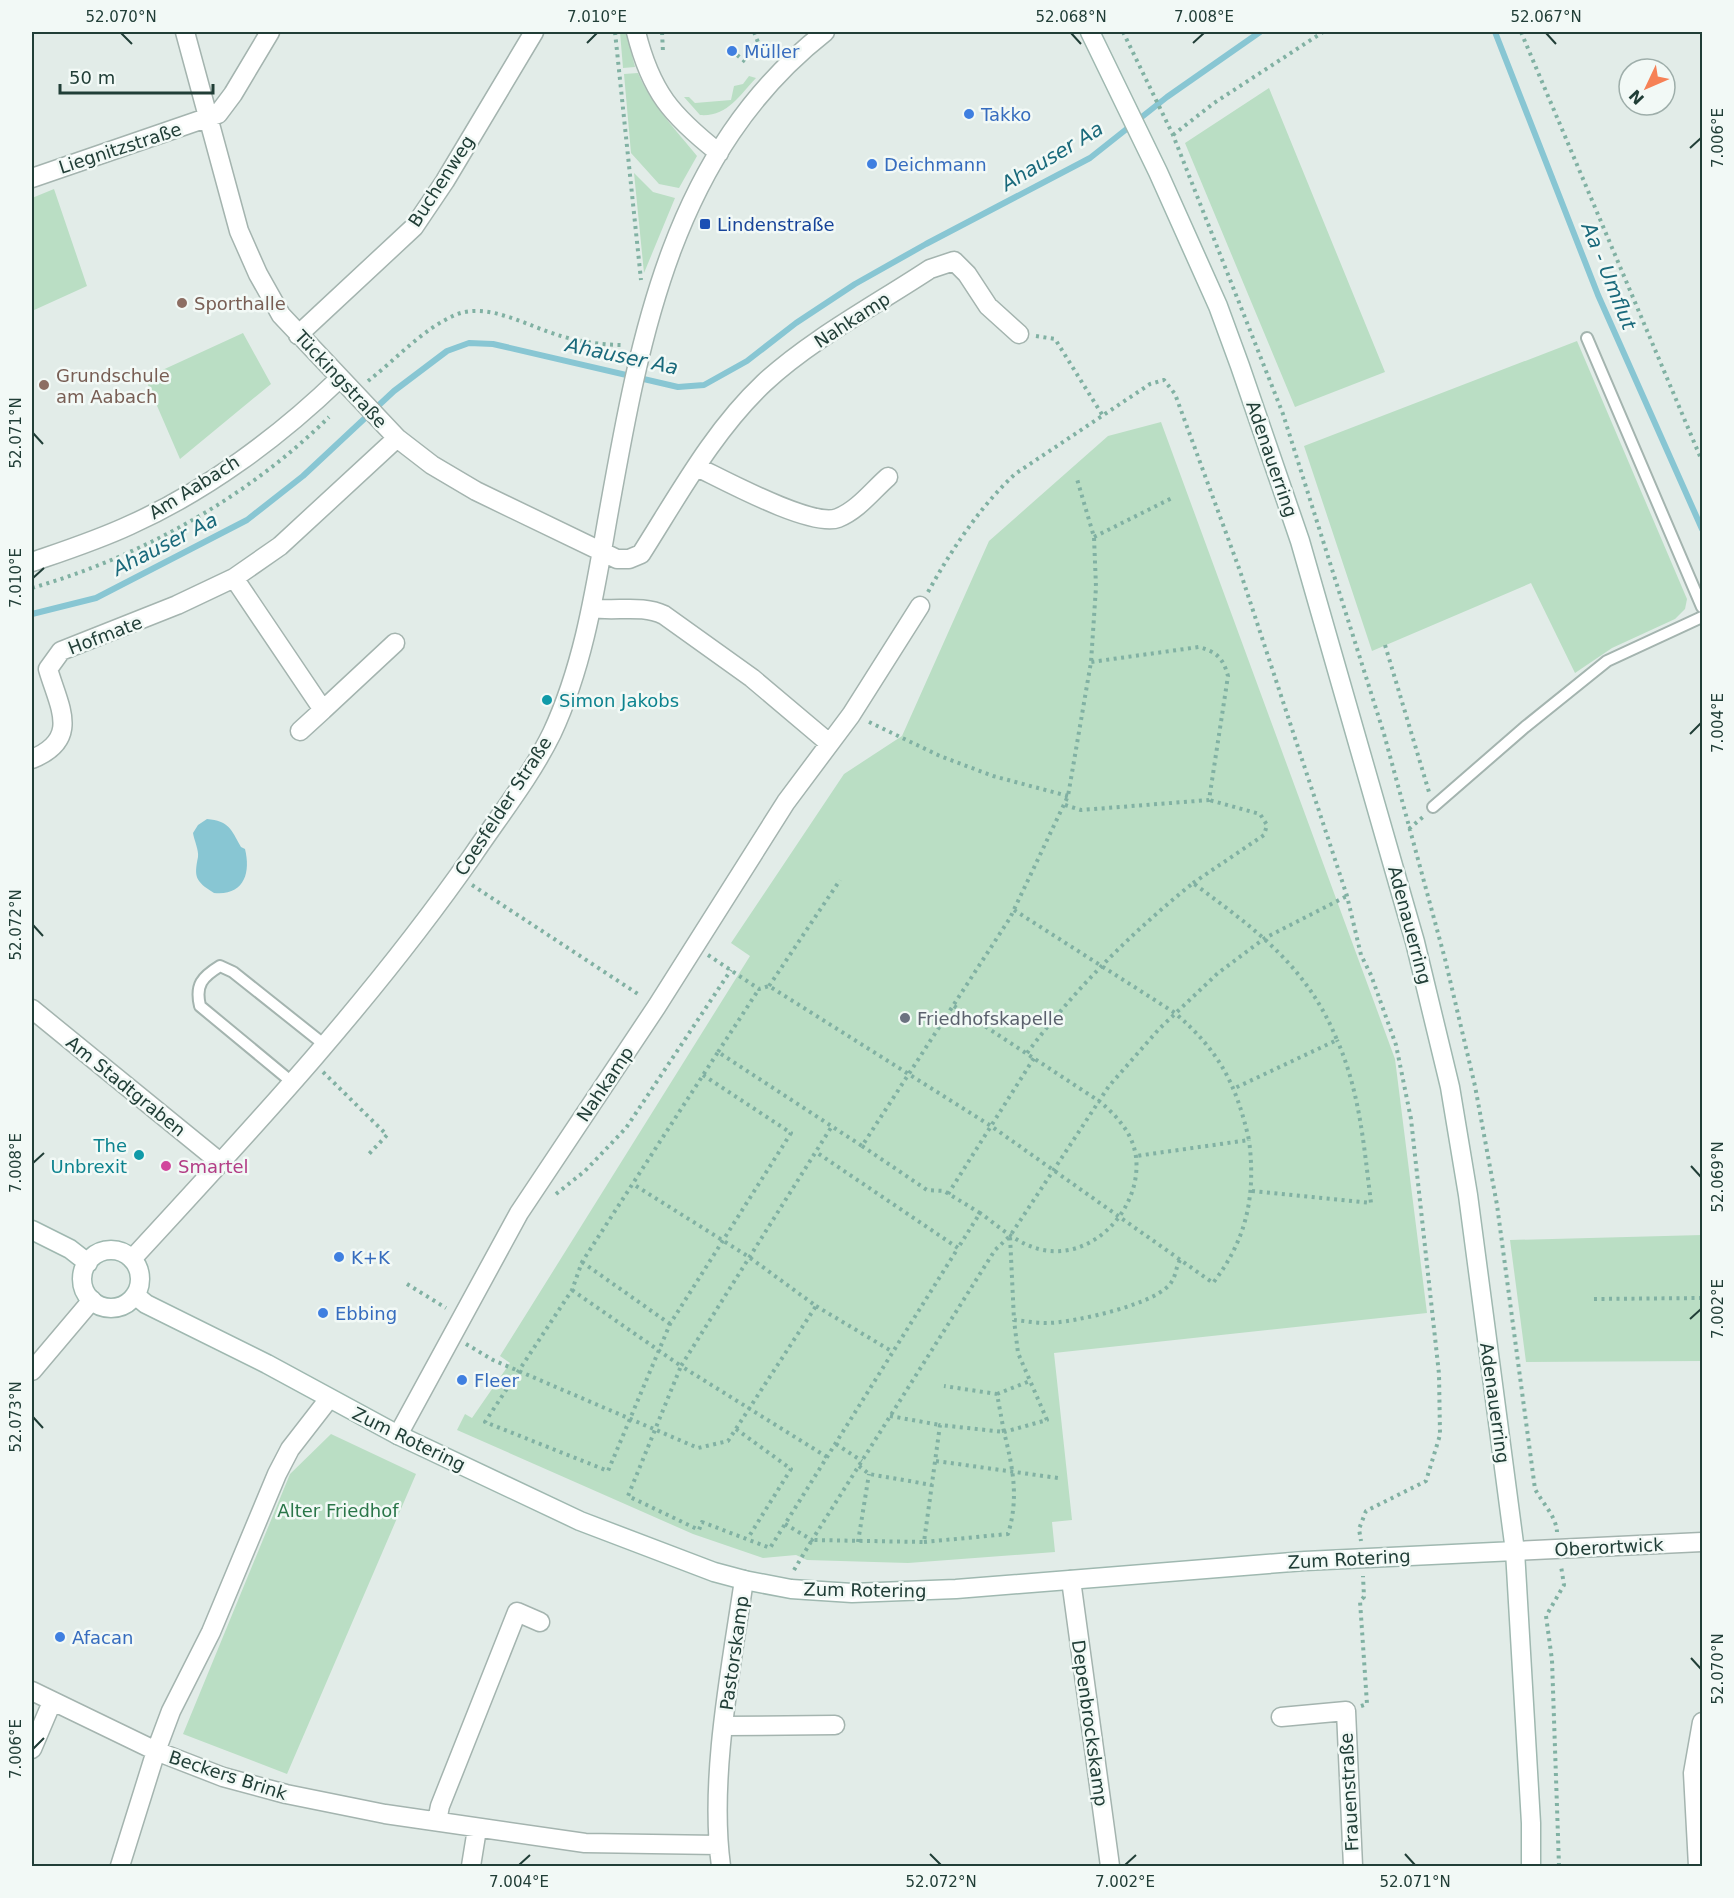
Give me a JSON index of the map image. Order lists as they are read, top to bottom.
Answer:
{
  "streets": {
    "street": [
      "Liegnitzstraße",
      "Buchenweg",
      "Nahkamp",
      "Tückingstraße",
      "Adenauerring",
      "Am Aabach",
      "Hofmate",
      "Coesfelder Straße",
      "Am Stadtgraben",
      "Zum Rotering",
      "Oberortwick",
      "Pastorskamp",
      "Depenbrockskamp",
      "Beckers Brink",
      "Frauenstraße"
    ]
  },
  "crossings": [
    ["Liegnitzstraße", "Tückingstraße"],
    ["Buchenweg", "Tückingstraße"],
    ["Nahkamp", "Tückingstraße"],
    ["Nahkamp", "Coesfelder Straße"],
    ["Nahkamp", "Zum Rotering"],
    ["Tückingstraße", "Am Aabach"],
    ["Tückingstraße", "Hofmate"],
    ["Tückingstraße", "Coesfelder Straße"],
    ["Adenauerring", "Zum Rotering"],
    ["Adenauerring", "Oberortwick"],
    ["Coesfelder Straße", "Am Stadtgraben"],
    ["Coesfelder Straße", "Zum Rotering"],
    ["Zum Rotering", "Oberortwick"],
    ["Zum Rotering", "Pastorskamp"],
    ["Zum Rotering", "Depenbrockskamp"],
    ["Pastorskamp", "Beckers Brink"]
  ],
  "water": ["Ahauser Aa", "Aa - Umflut"],
  "parks": ["Alter Friedhof"],
  "places": {
    "other": [
      "Müller",
      "Takko",
      "Deichmann",
      "Sporthalle",
      "Grundschule am Aabach",
      "Simon Jakobs",
      "Friedhofskapelle",
      "The Unbrexit",
      "Smartel",
      "K+K",
      "Ebbing",
      "Fleer",
      "Afacan"
    ],
    "transit": ["Lindenstraße"]
  },
  "scale_bar": "50 m",
  "north": "bottom left",
  "coordinates": [
    "52.070°N",
    "7.010°E",
    "52.068°N",
    "7.008°E",
    "52.067°N",
    "7.006°E",
    "52.071°N",
    "7.004°E",
    "52.072°N",
    "52.069°N",
    "7.002°E",
    "52.073°N"
  ]
}
